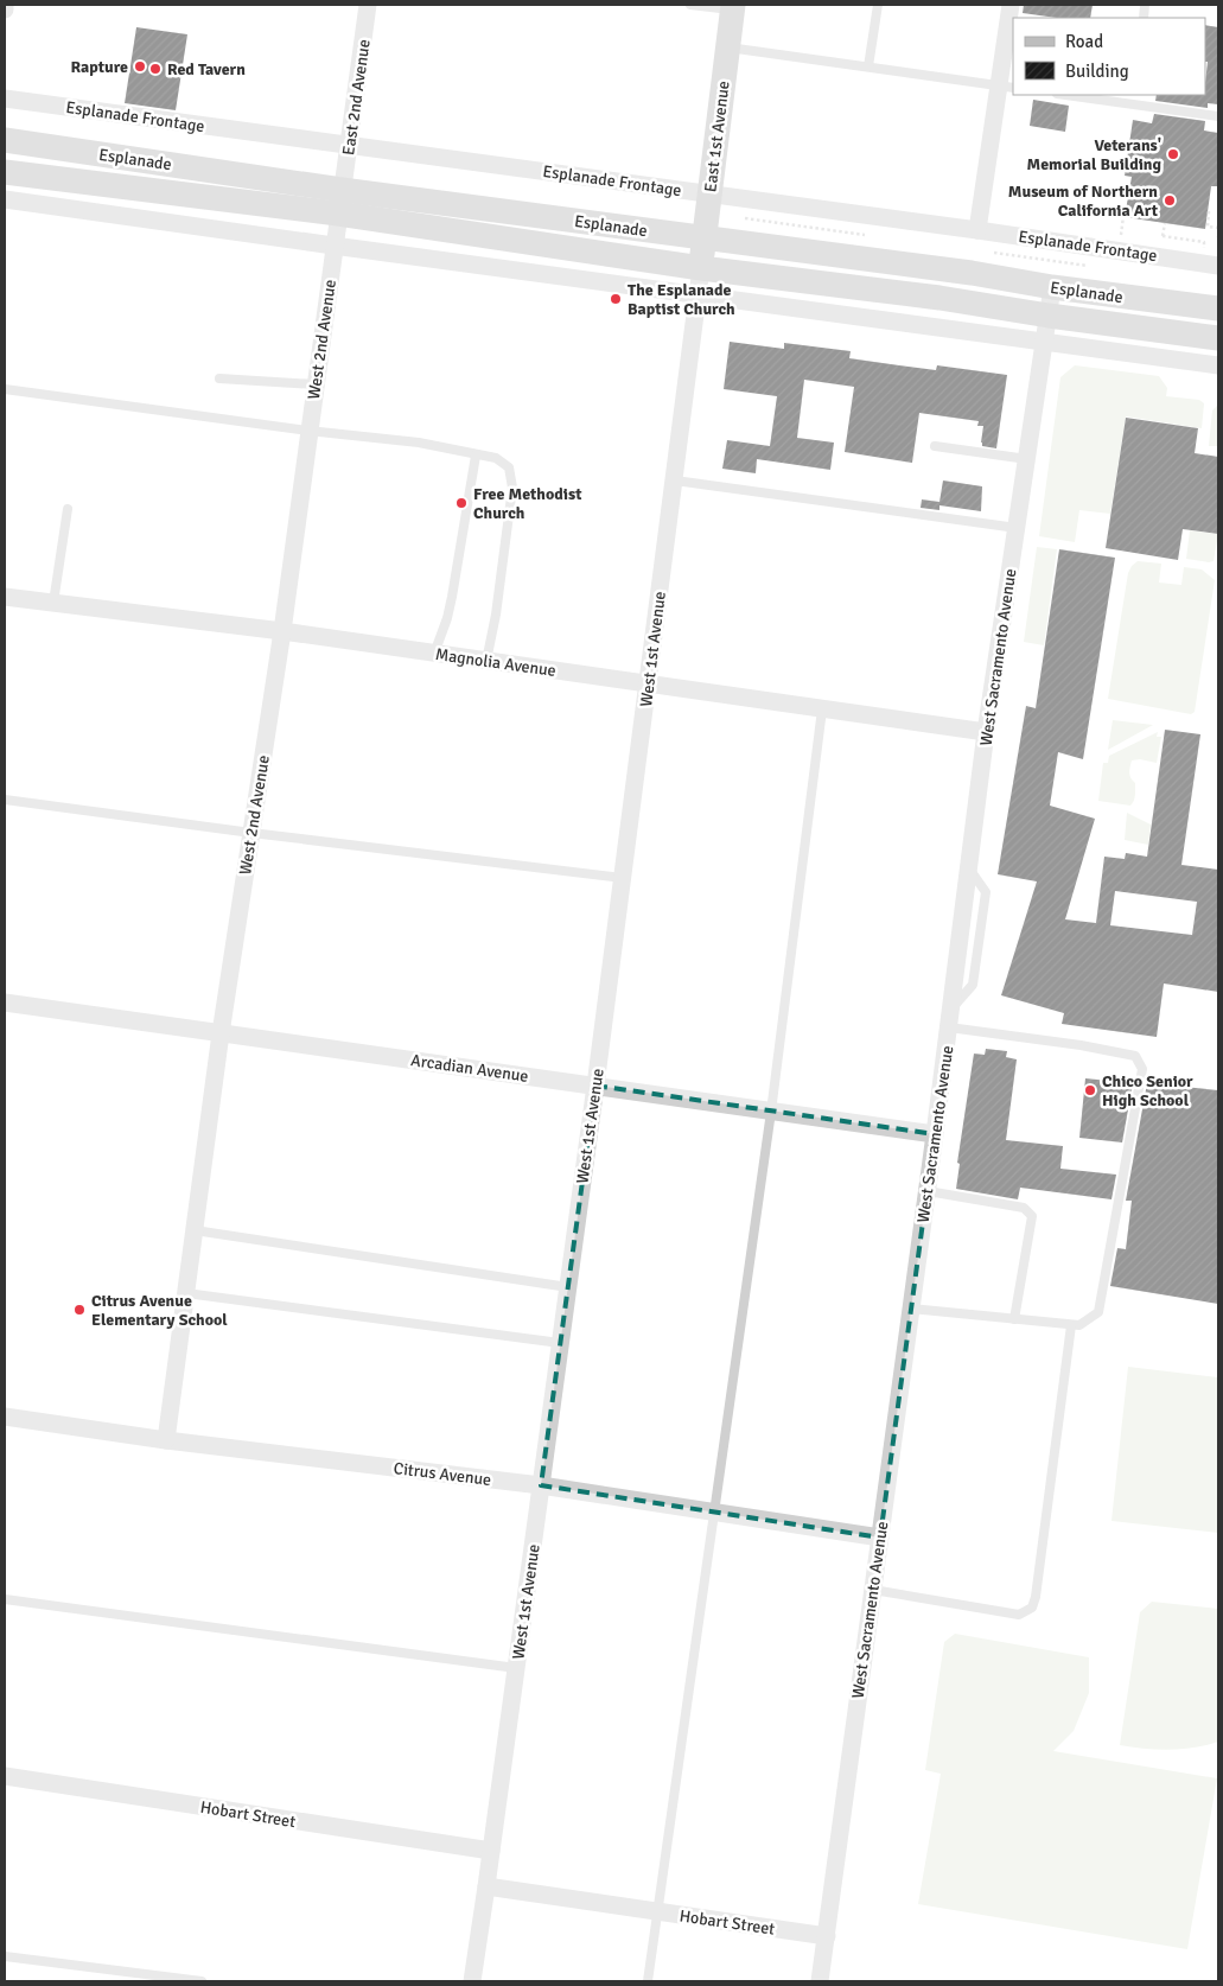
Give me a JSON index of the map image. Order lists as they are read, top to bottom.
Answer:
{
  "streets": {
    "main road": ["East 1st Avenue", "Esplanade"],
    "street": [
      "East 2nd Avenue",
      "Esplanade Frontage",
      "West 2nd Avenue",
      "West 1st Avenue",
      "West Sacramento Avenue",
      "Magnolia Avenue",
      "Arcadian Avenue",
      "Citrus Avenue",
      "Hobart Street"
    ]
  },
  "crossings": [
    ["East 2nd Avenue", "Esplanade Frontage"],
    ["East 2nd Avenue", "Esplanade"],
    ["East 2nd Avenue", "West 2nd Avenue"],
    ["Esplanade Frontage", "East 1st Avenue"],
    ["East 1st Avenue", "Esplanade"],
    ["East 1st Avenue", "West 1st Avenue"],
    ["Esplanade", "West 2nd Avenue"],
    ["Esplanade", "West 1st Avenue"],
    ["Esplanade", "West Sacramento Avenue"],
    ["West 2nd Avenue", "Magnolia Avenue"],
    ["West 2nd Avenue", "Arcadian Avenue"],
    ["West 2nd Avenue", "Citrus Avenue"],
    ["West 1st Avenue", "Magnolia Avenue"],
    ["West 1st Avenue", "Arcadian Avenue"],
    ["West 1st Avenue", "Citrus Avenue"],
    ["West 1st Avenue", "Hobart Street"],
    ["West Sacramento Avenue", "Magnolia Avenue"],
    ["West Sacramento Avenue", "Arcadian Avenue"],
    ["West Sacramento Avenue", "Citrus Avenue"],
    ["West Sacramento Avenue", "Hobart Street"]
  ],
  "places": [
    "Rapture",
    "Red Tavern",
    "Veterans' Memorial Building",
    "Museum of Northern California Art",
    "The Esplanade Baptist Church",
    "Free Methodist Church",
    "Chico Senior High School",
    "Citrus Avenue Elementary School"
  ],
  "legend": ["Road", "Building"]
}
